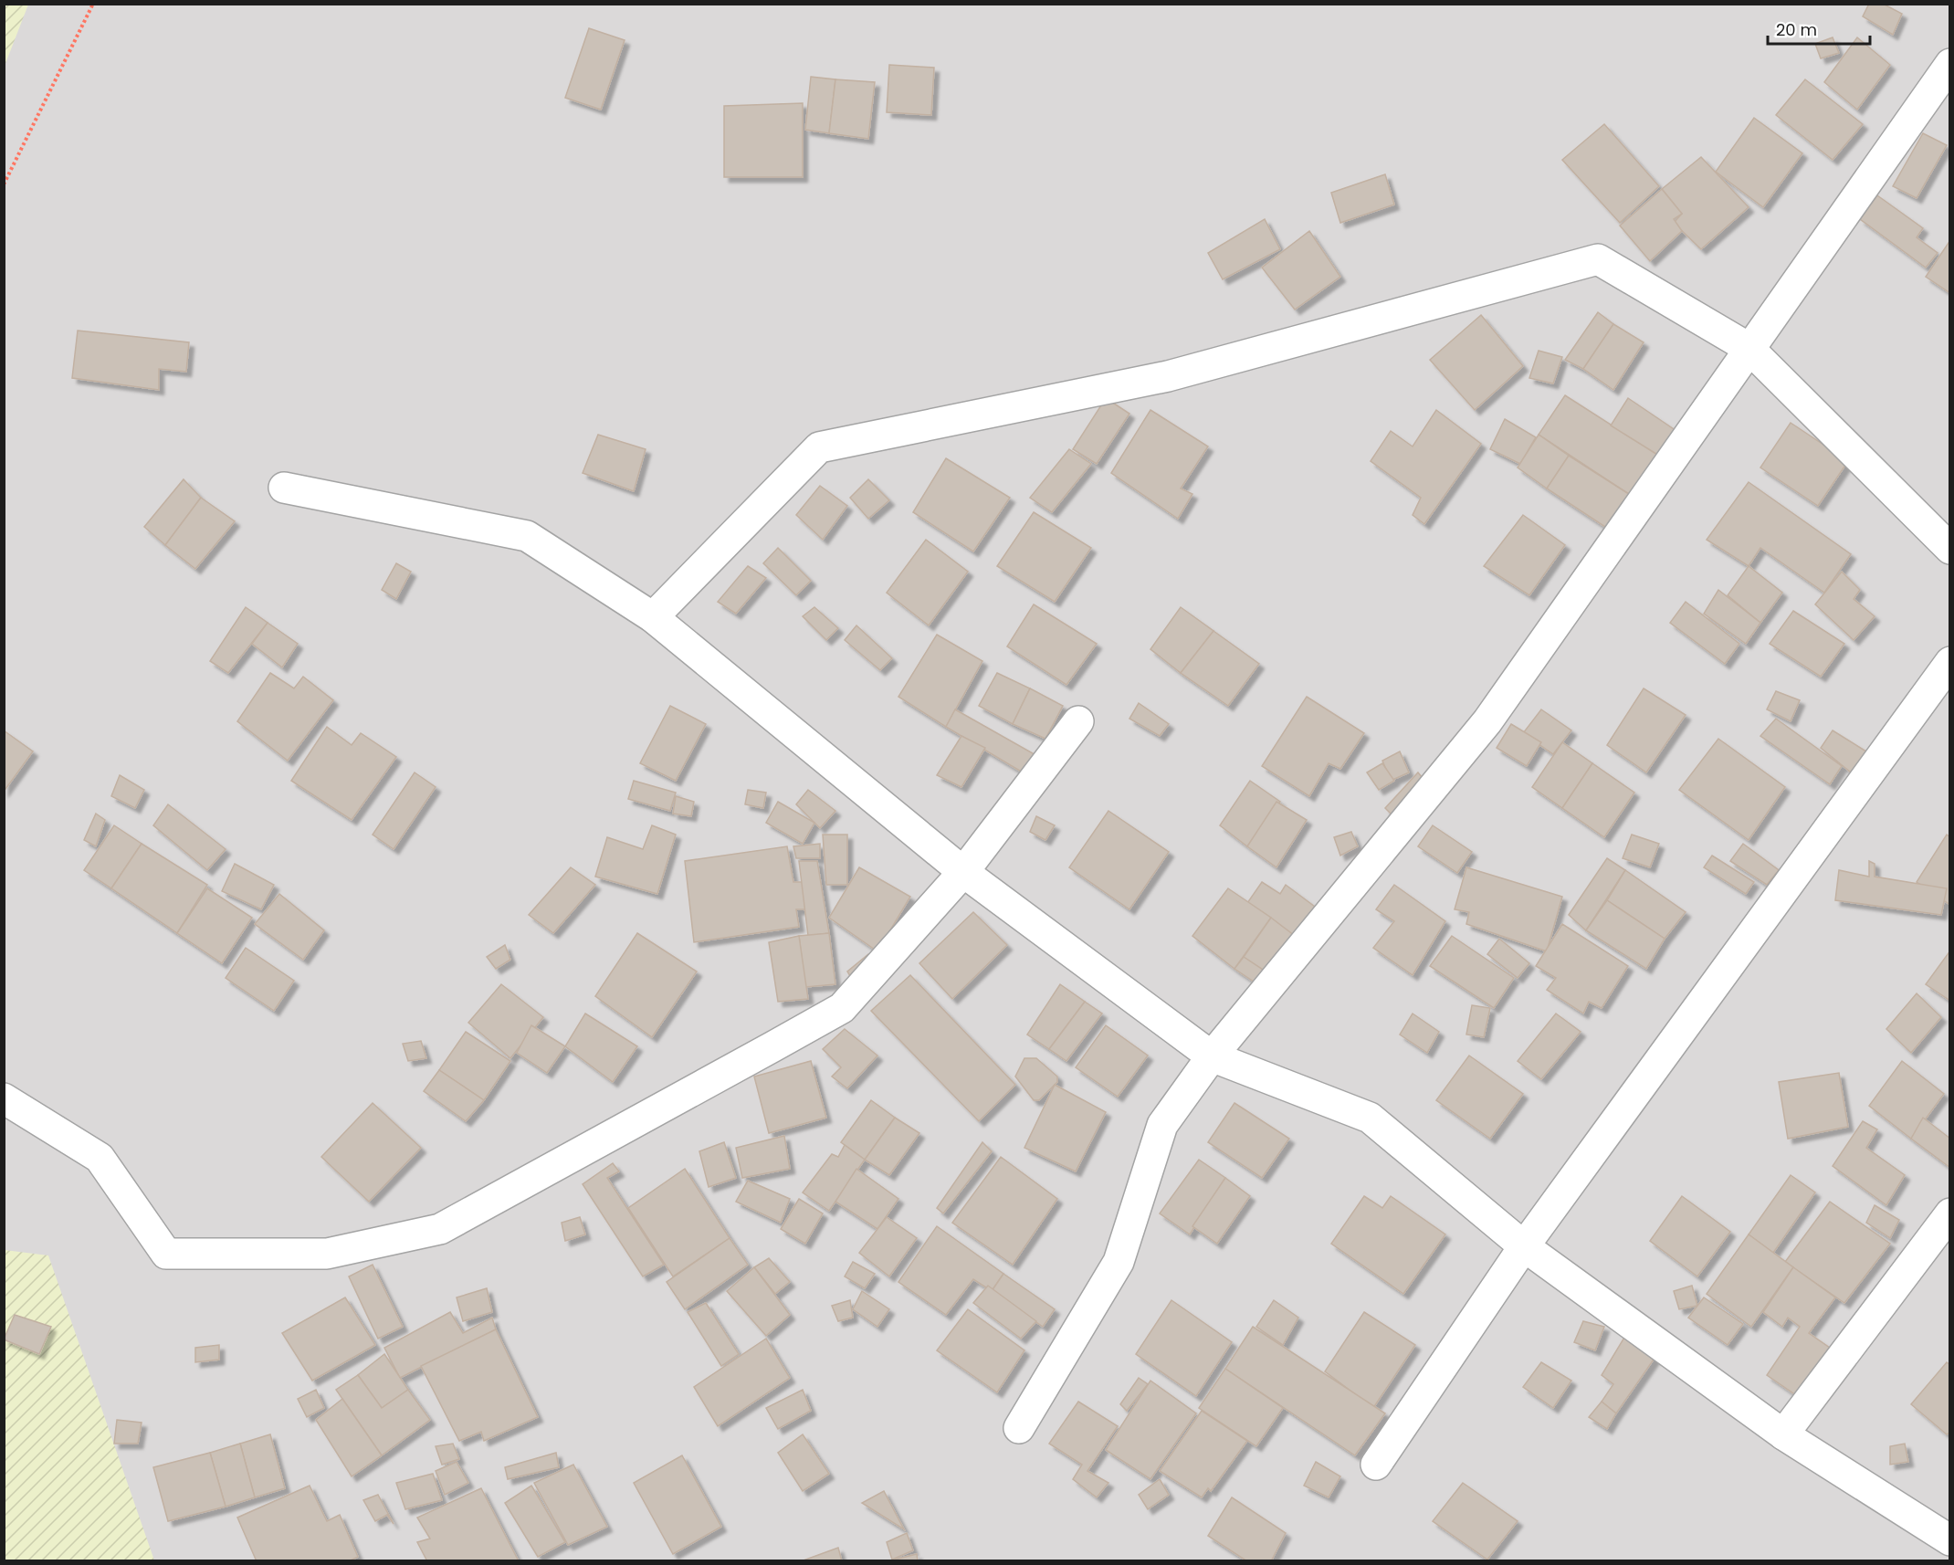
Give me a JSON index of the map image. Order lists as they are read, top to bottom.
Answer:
{
  "scale_bar": "20 m"
}
